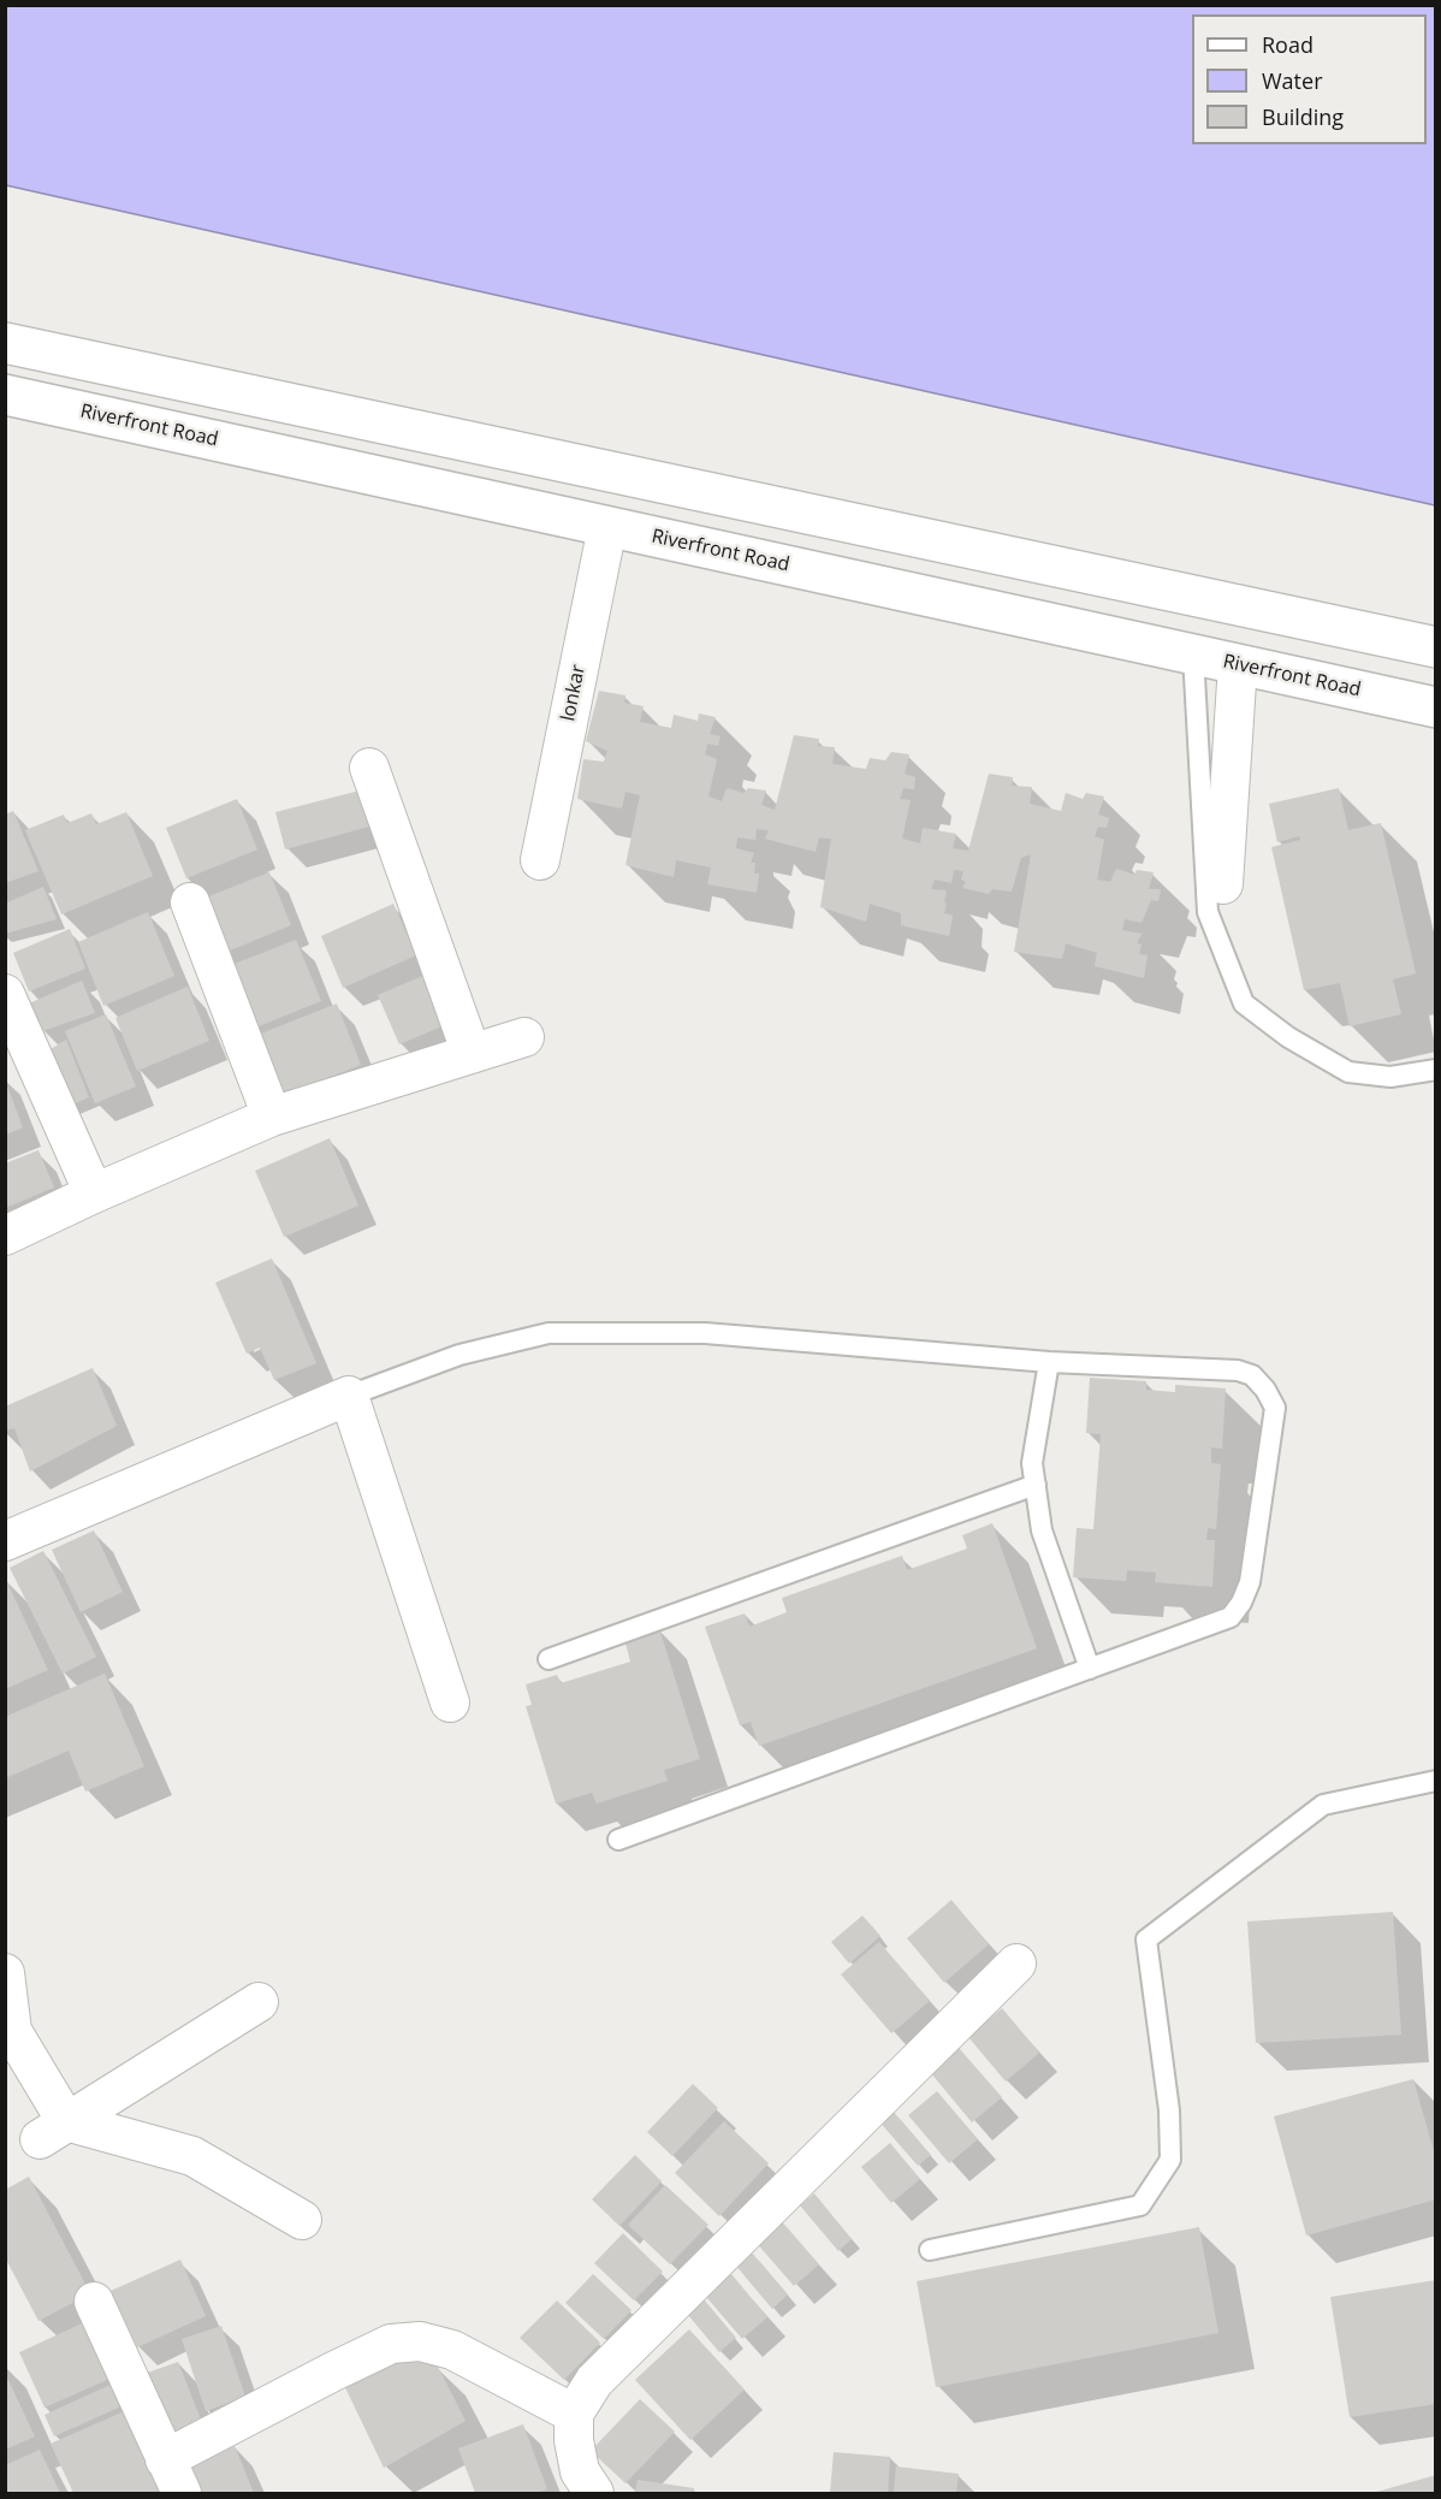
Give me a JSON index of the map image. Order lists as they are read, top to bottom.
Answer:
{
  "streets": {
    "street": ["Riverfront Road", "lonkar"]
  },
  "crossings": [
    ["Riverfront Road", "lonkar"]
  ],
  "legend": ["Road", "Water", "Building"]
}
